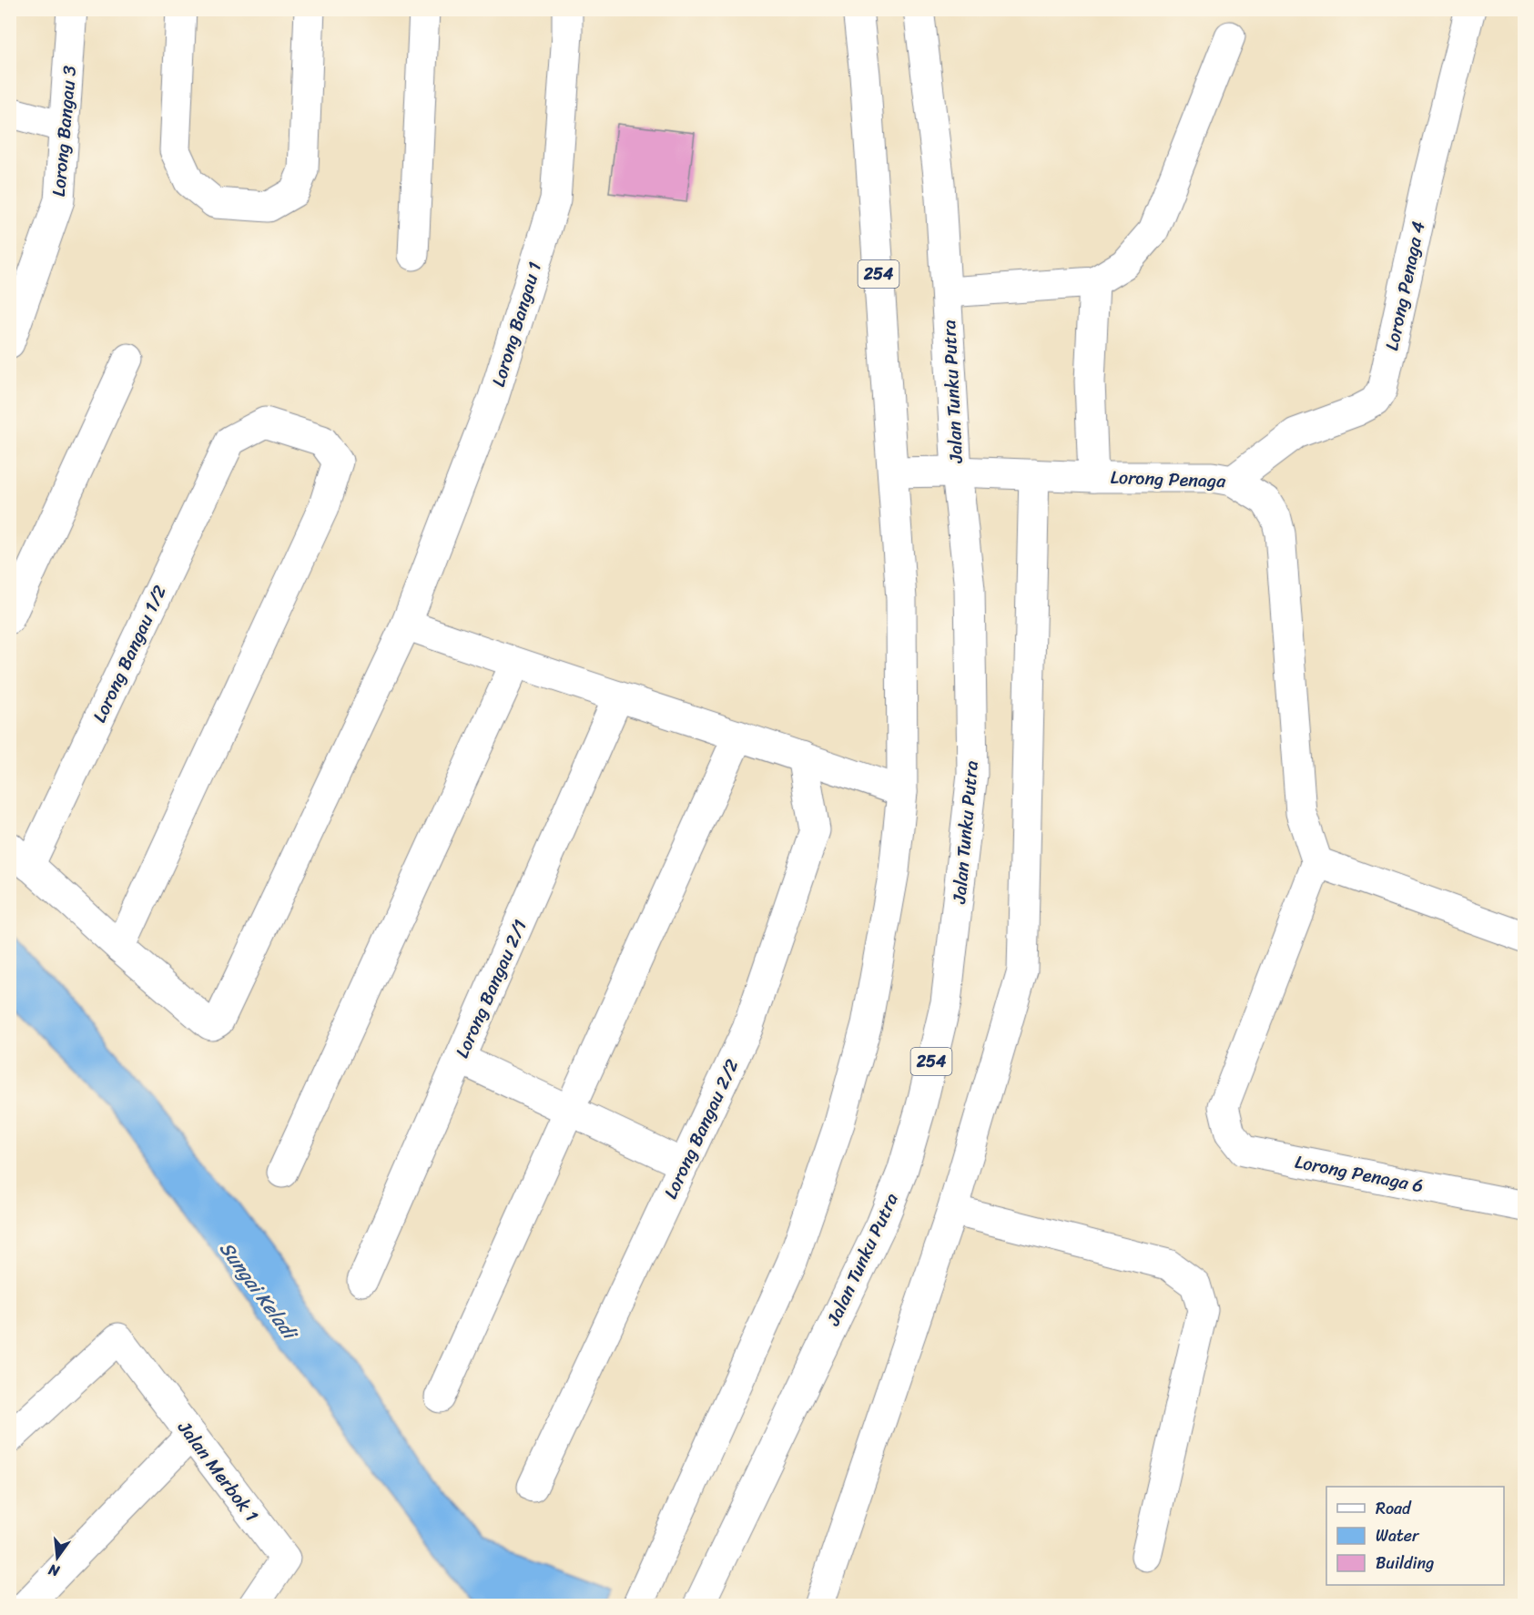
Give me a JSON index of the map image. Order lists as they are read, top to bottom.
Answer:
{
  "streets": {
    "street": [
      "Lorong Bangau 3",
      "254",
      "Lorong Penaga 4",
      "Lorong Bangau 1",
      "Jalan Tunku Putra",
      "Lorong Penaga",
      "Lorong Bangau 1/2",
      "Lorong Bangau 2/1",
      "Lorong Bangau 2/2",
      "Lorong Penaga 6",
      "Jalan Merbok 1"
    ]
  },
  "crossings": [
    ["254", "Lorong Penaga"],
    ["Lorong Penaga 4", "Lorong Penaga"],
    ["Lorong Bangau 1", "Lorong Bangau 1/2"],
    ["Jalan Tunku Putra", "Lorong Penaga"],
    ["Lorong Penaga", "Lorong Penaga 6"]
  ],
  "water": ["Sungai Keladi"],
  "legend": ["Road", "Water", "Building"],
  "north": "bottom"
}
